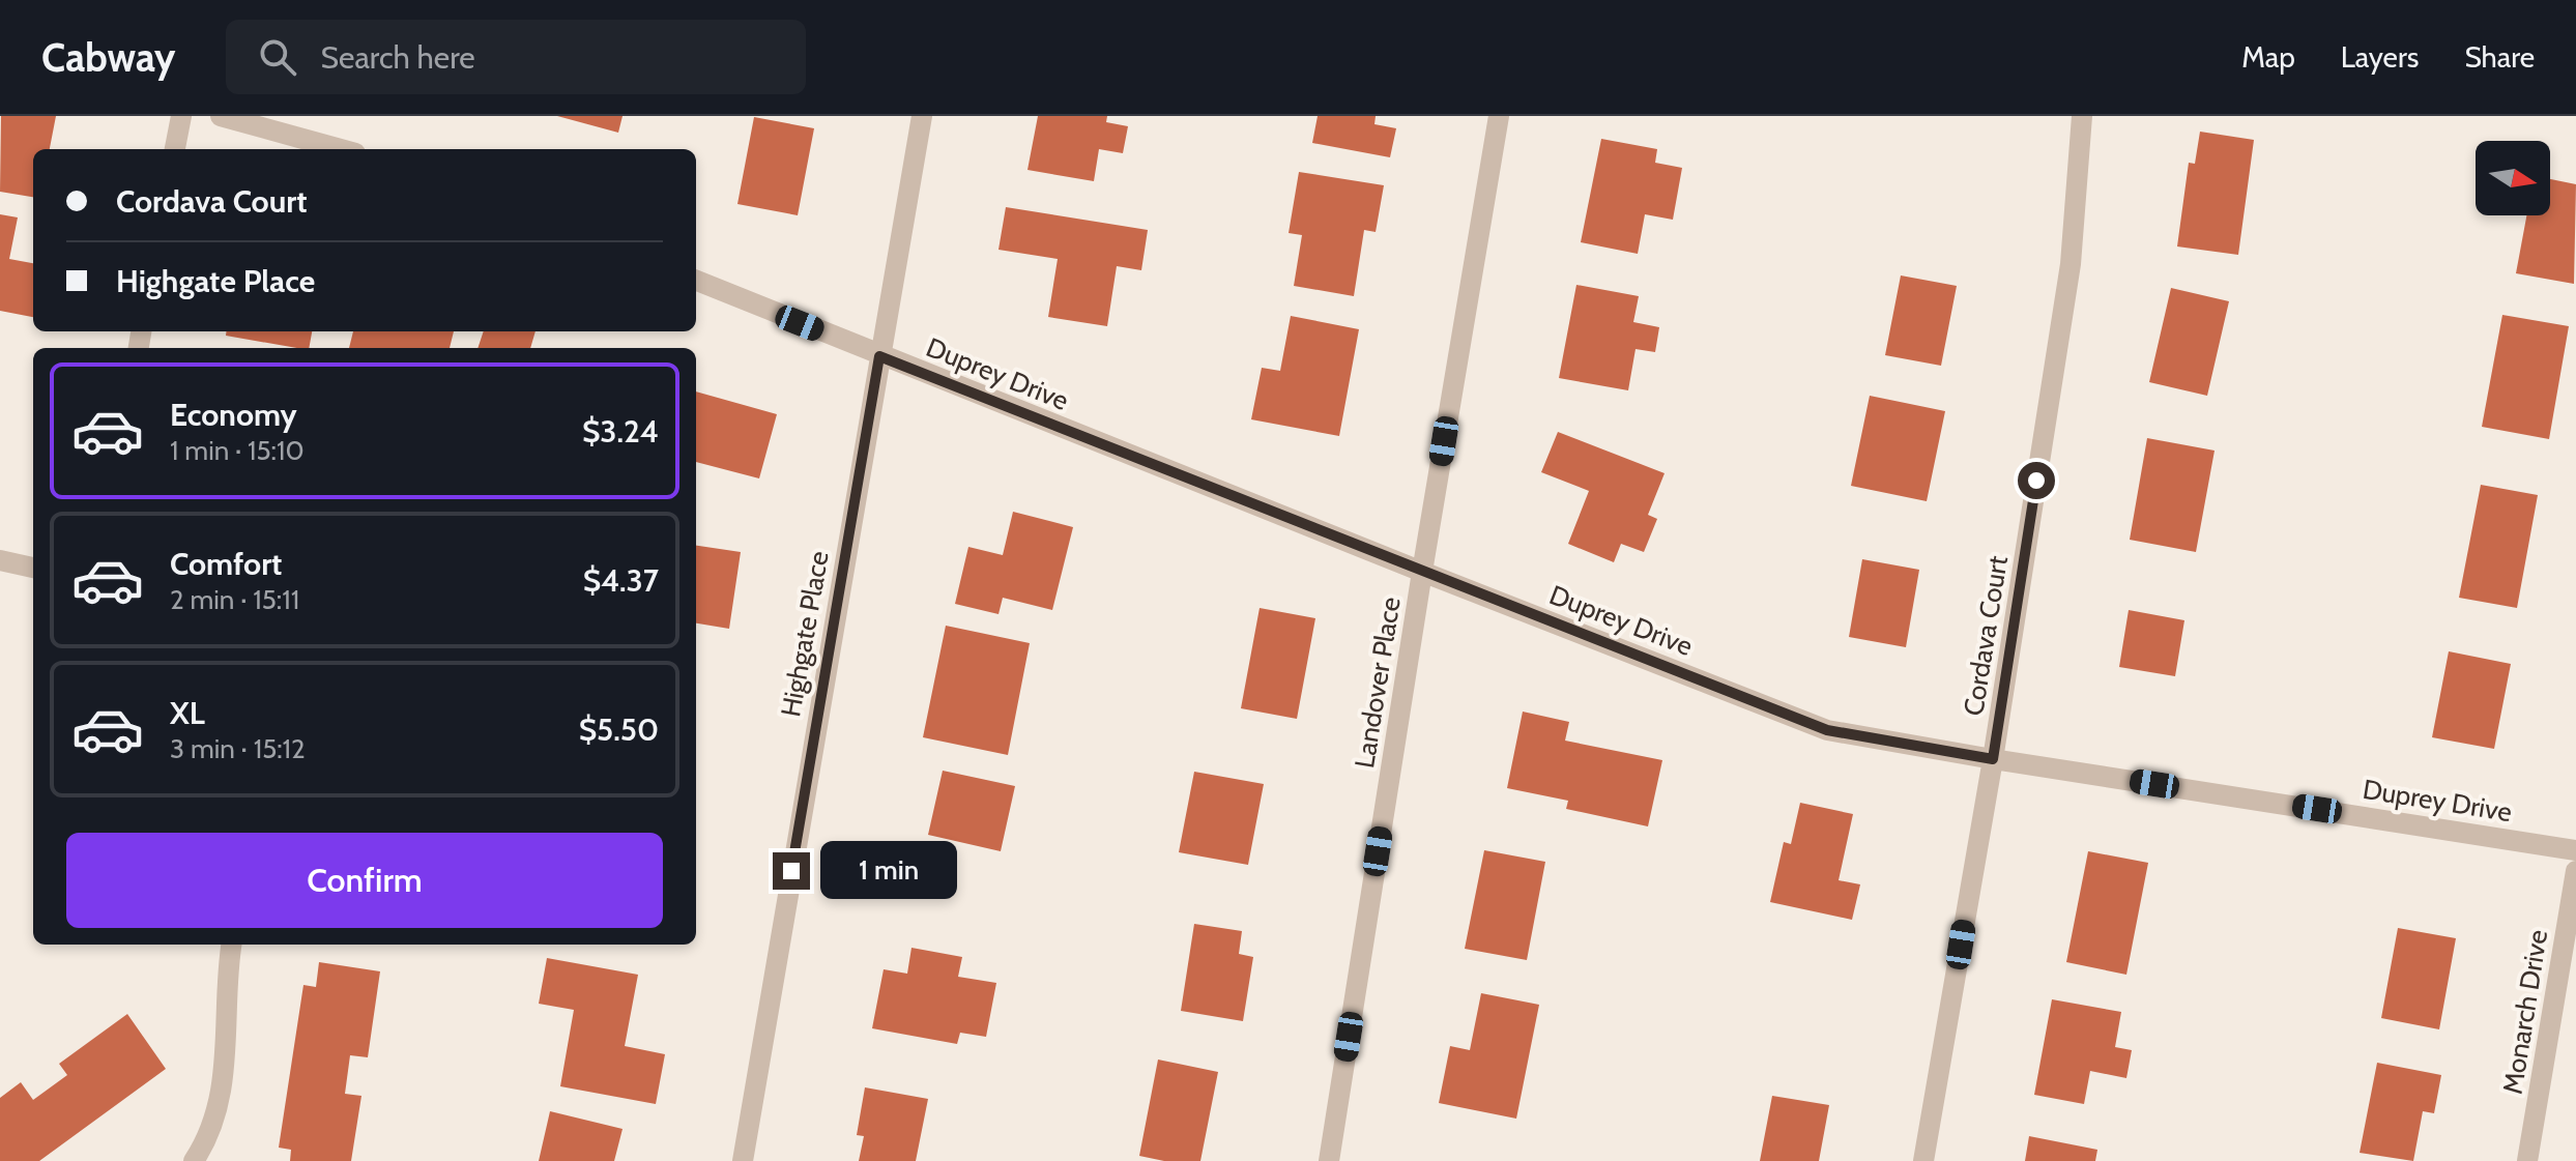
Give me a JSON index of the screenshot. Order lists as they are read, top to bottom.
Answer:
{
  "streets": {
    "street": [
      "Duprey Drive",
      "Highgate Place",
      "Cordava Court",
      "Landover Place",
      "Monarch Drive"
    ]
  },
  "crossings": [
    ["Duprey Drive", "Highgate Place"],
    ["Duprey Drive", "Cordava Court"],
    ["Duprey Drive", "Landover Place"]
  ],
  "north": "right",
  "page": {
    "header": "Cabway",
    "search": "Search here",
    "nav": ["Map", "Layers", "Share"],
    "banner": ["Cordava Court", "Highgate Place"],
    "list": [
      {
        "name": "Economy",
        "note": "1 min · 15:10",
        "value": "$3.24"
      },
      {
        "name": "Comfort",
        "note": "2 min · 15:11",
        "value": "$4.37"
      },
      {
        "name": "XL",
        "note": "3 min · 15:12",
        "value": "$5.50"
      }
    ],
    "buttons": "Confirm",
    "bubble": "1 min"
  }
}
